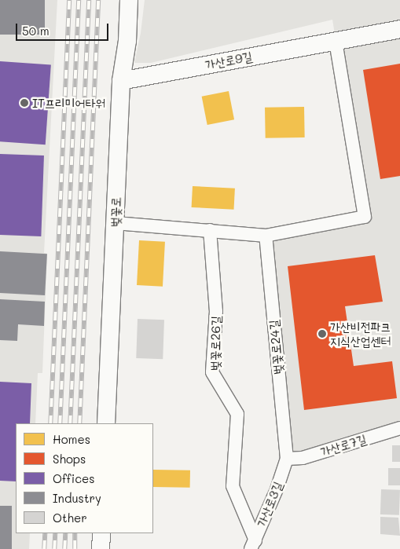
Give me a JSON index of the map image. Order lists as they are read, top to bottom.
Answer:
{
  "streets": {
    "street": [
      "가산로9길",
      "벚꽃로",
      "벚꽃로26길",
      "벚꽃로24길",
      "가산로7길",
      "가산로3길"
    ]
  },
  "crossings": [
    ["가산로9길", "벚꽃로"],
    ["벚꽃로26길", "가산로3길"],
    ["벚꽃로24길", "가산로7길"],
    ["벚꽃로24길", "가산로3길"],
    ["가산로7길", "가산로3길"]
  ],
  "places": ["IT프리미어타워", "가산비전파크 지식산업센터"],
  "legend": [
    "Homes",
    "Shops",
    "Offices",
    "Industry",
    "Other"
  ],
  "scale_bar": "50 m"
}
